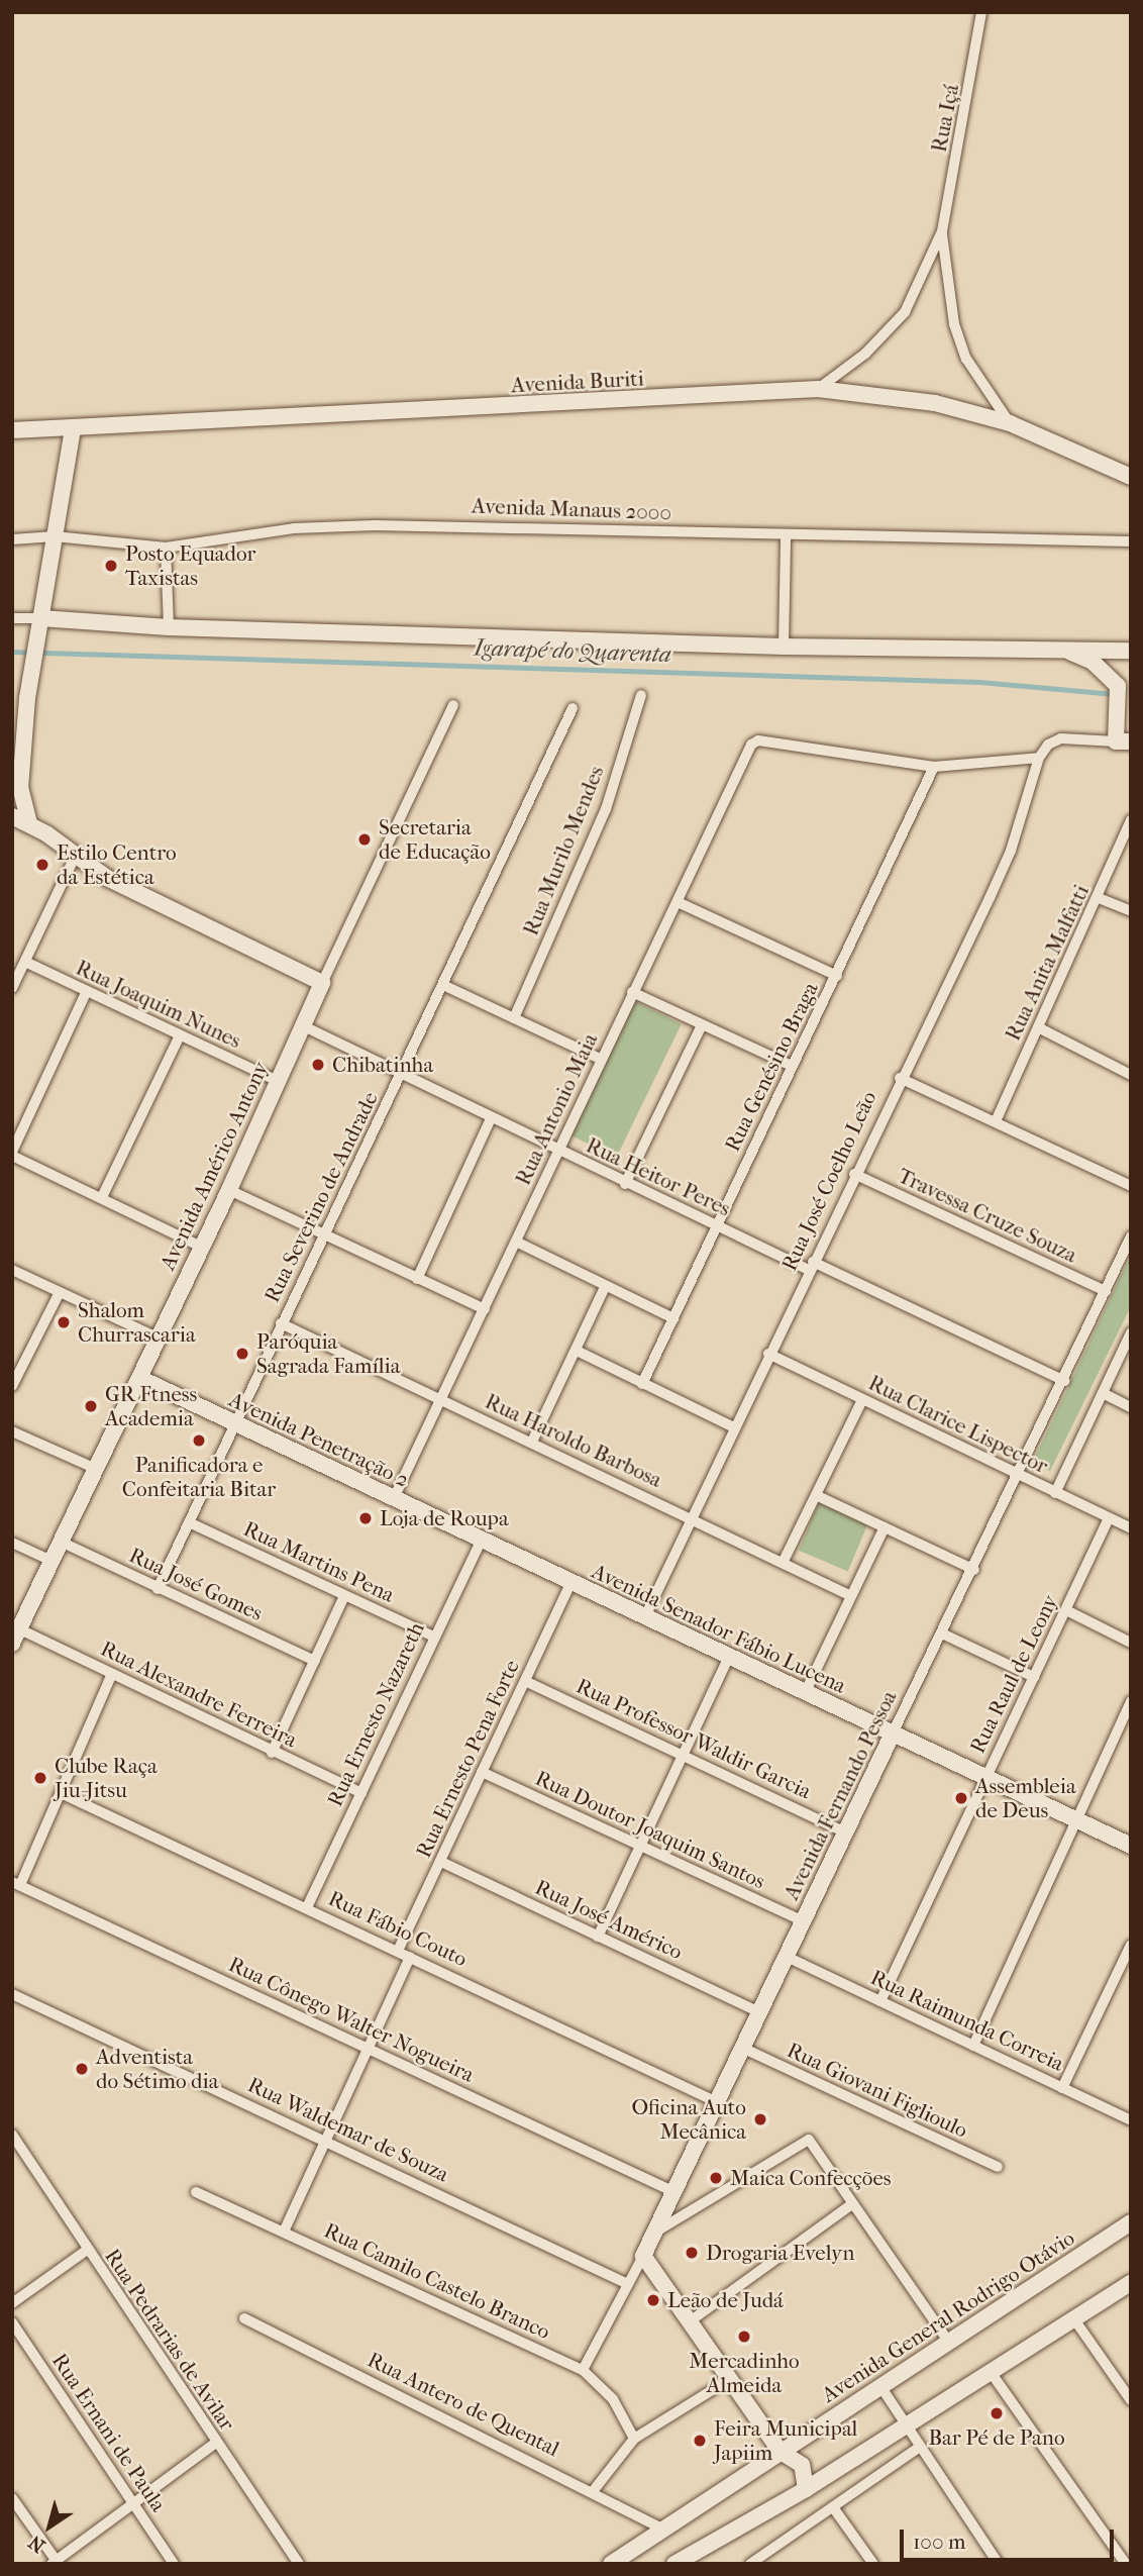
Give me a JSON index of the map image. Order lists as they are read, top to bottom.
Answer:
{
  "streets": {
    "street": [
      "Rua Içá",
      "Avenida Buriti",
      "Avenida Manaus 2000",
      "Rua Murilo Mendes",
      "Rua Anita Malfatti",
      "Rua Joaquim Nunes",
      "Rua Genésino Braga",
      "Rua Antonio Maia",
      "Avenida Américo Antony",
      "Rua Heitor Peres",
      "Rua José Coelho Leão",
      "Rua Severino de Andrade",
      "Travessa Cruze Souza",
      "Rua Clarice Lispector",
      "Avenida Penetração 2",
      "Rua Haroldo Barbosa",
      "Rua Martins Pena",
      "Rua José Gomes",
      "Avenida Senador Fábio Lucena",
      "Rua Raul de Leony",
      "Rua Alexandre Ferreira",
      "Rua Ernesto Nazareth",
      "Rua Professor Waldir Garcia",
      "Rua Ernesto Pena Forte",
      "Avenida Fernando Pessoa",
      "Rua Doutor Joaquim Santos",
      "Rua José Américo",
      "Rua Fábio Couto",
      "Rua Cônego Walter Nogueira",
      "Rua Raimunda Correia",
      "Rua Giovani Figlioulo",
      "Rua Waldemar de Souza",
      "Rua Camilo Castelo Branco",
      "Avenida General Rodrigo Otávio",
      "Rua Pedrarias de Avilar",
      "Rua Antero de Quental",
      "Rua Ernani de Paula"
    ]
  },
  "crossings": [
    ["Rua Içá", "Avenida Buriti"],
    ["Rua Joaquim Nunes", "Avenida Américo Antony"],
    ["Rua Genésino Braga", "Rua Antonio Maia"],
    ["Rua Genésino Braga", "Rua Heitor Peres"],
    ["Rua Antonio Maia", "Rua Heitor Peres"],
    ["Rua Antonio Maia", "Avenida Penetração 2"],
    ["Rua Antonio Maia", "Rua Haroldo Barbosa"],
    ["Avenida Américo Antony", "Rua Heitor Peres"],
    ["Avenida Américo Antony", "Avenida Penetração 2"],
    ["Avenida Américo Antony", "Rua José Gomes"],
    ["Avenida Américo Antony", "Rua Alexandre Ferreira"],
    ["Rua Heitor Peres", "Rua José Coelho Leão"],
    ["Rua Heitor Peres", "Rua Severino de Andrade"],
    ["Rua Heitor Peres", "Avenida Fernando Pessoa"],
    ["Rua José Coelho Leão", "Travessa Cruze Souza"],
    ["Rua José Coelho Leão", "Rua Clarice Lispector"],
    ["Rua José Coelho Leão", "Rua Haroldo Barbosa"],
    ["Rua José Coelho Leão", "Avenida Senador Fábio Lucena"],
    ["Rua Severino de Andrade", "Avenida Penetração 2"],
    ["Rua Severino de Andrade", "Rua Haroldo Barbosa"],
    ["Rua Severino de Andrade", "Rua Martins Pena"],
    ["Rua Severino de Andrade", "Rua José Gomes"],
    ["Travessa Cruze Souza", "Avenida Fernando Pessoa"],
    ["Rua Clarice Lispector", "Rua Raul de Leony"],
    ["Rua Clarice Lispector", "Avenida Fernando Pessoa"],
    ["Avenida Penetração 2", "Avenida Senador Fábio Lucena"],
    ["Avenida Penetração 2", "Rua Ernesto Nazareth"],
    ["Rua Martins Pena", "Rua Ernesto Nazareth"],
    ["Avenida Senador Fábio Lucena", "Rua Raul de Leony"],
    ["Avenida Senador Fábio Lucena", "Rua Ernesto Nazareth"],
    ["Avenida Senador Fábio Lucena", "Rua Ernesto Pena Forte"],
    ["Avenida Senador Fábio Lucena", "Avenida Fernando Pessoa"],
    ["Rua Raul de Leony", "Rua Raimunda Correia"],
    ["Rua Alexandre Ferreira", "Rua Ernesto Nazareth"],
    ["Rua Ernesto Nazareth", "Rua Fábio Couto"],
    ["Rua Professor Waldir Garcia", "Rua Ernesto Pena Forte"],
    ["Rua Professor Waldir Garcia", "Avenida Fernando Pessoa"],
    ["Rua Ernesto Pena Forte", "Rua Doutor Joaquim Santos"],
    ["Rua Ernesto Pena Forte", "Rua José Américo"],
    ["Rua Ernesto Pena Forte", "Rua Fábio Couto"],
    ["Avenida Fernando Pessoa", "Rua Doutor Joaquim Santos"],
    ["Avenida Fernando Pessoa", "Rua José Américo"],
    ["Avenida Fernando Pessoa", "Rua Fábio Couto"],
    ["Avenida Fernando Pessoa", "Rua Cônego Walter Nogueira"],
    ["Avenida Fernando Pessoa", "Rua Raimunda Correia"],
    ["Avenida Fernando Pessoa", "Rua Giovani Figlioulo"],
    ["Avenida Fernando Pessoa", "Rua Waldemar de Souza"],
    ["Avenida Fernando Pessoa", "Rua Camilo Castelo Branco"],
    ["Avenida General Rodrigo Otávio", "Rua Antero de Quental"]
  ],
  "water": ["Igarapé do Quarenta"],
  "places": [
    "Posto Equador Taxistas",
    "Secretaria de Educação",
    "Estilo Centro da Estética",
    "Chibatinha",
    "Shalom Churrascaria",
    "Paróquia Sagrada Família",
    "GR Ftness Academia",
    "Panificadora e Confeitaria Bitar",
    "Loja de Roupa",
    "Clube Raça Jiu-Jitsu",
    "Assembleia de Deus",
    "Adventista do Sétimo dia",
    "Oficina Auto Mecânica",
    "Maica Confecções",
    "Drogaria Evelyn",
    "Leão de Judá",
    "Mercadinho Almeida",
    "Bar Pé de Pano",
    "Feira Municipal Japiim"
  ],
  "scale_bar": "100 m",
  "north": "bottom left"
}
